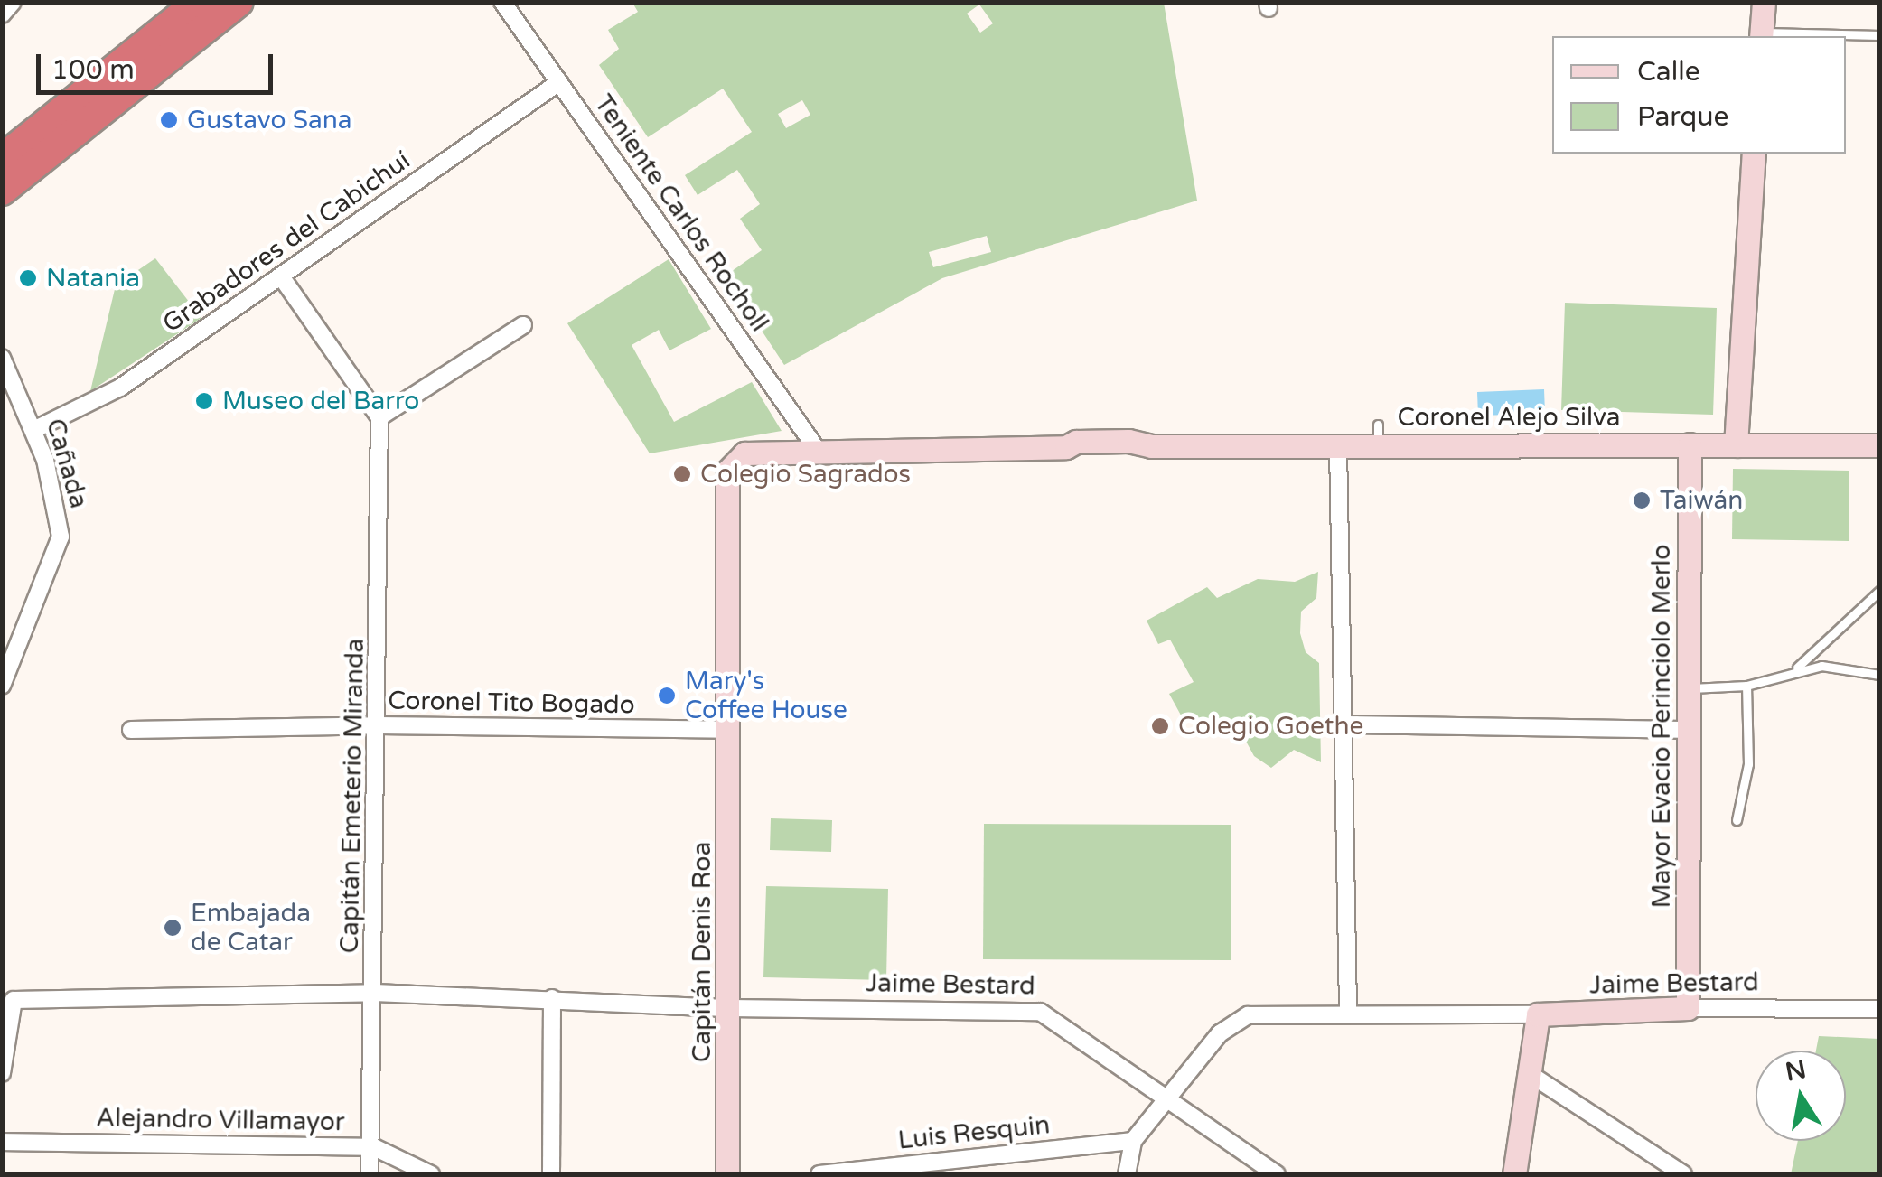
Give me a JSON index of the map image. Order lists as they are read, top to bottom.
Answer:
{
  "streets": {
    "main road": [
      "Coronel Alejo Silva",
      "Mayor Evacio Perinciolo Merlo",
      "Capitán Denis Roa",
      "Jaime Bestard"
    ],
    "street": [
      "Teniente Carlos Rocholl",
      "Grabadores del Cabichuí",
      "Cañada",
      "Coronel Tito Bogado",
      "Capitán Emeterio Miranda",
      "Alejandro Villamayor",
      "Luis Resquin"
    ]
  },
  "crossings": [
    ["Teniente Carlos Rocholl", "Grabadores del Cabichuí"],
    ["Teniente Carlos Rocholl", "Coronel Alejo Silva"],
    ["Grabadores del Cabichuí", "Cañada"],
    ["Coronel Alejo Silva", "Coronel Tito Bogado"],
    ["Coronel Alejo Silva", "Mayor Evacio Perinciolo Merlo"],
    ["Coronel Alejo Silva", "Capitán Denis Roa"],
    ["Coronel Tito Bogado", "Capitán Emeterio Miranda"],
    ["Coronel Tito Bogado", "Capitán Denis Roa"],
    ["Mayor Evacio Perinciolo Merlo", "Jaime Bestard"],
    ["Capitán Emeterio Miranda", "Jaime Bestard"],
    ["Capitán Emeterio Miranda", "Alejandro Villamayor"],
    ["Capitán Denis Roa", "Jaime Bestard"]
  ],
  "places": [
    "Gustavo Sana",
    "Natania",
    "Museo del Barro",
    "Colegio Sagrados",
    "Taiwán",
    "Mary's Coffee House",
    "Colegio Goethe",
    "Embajada de Catar"
  ],
  "legend": ["Calle", "Parque"],
  "scale_bar": "100 m",
  "north": "top"
}
